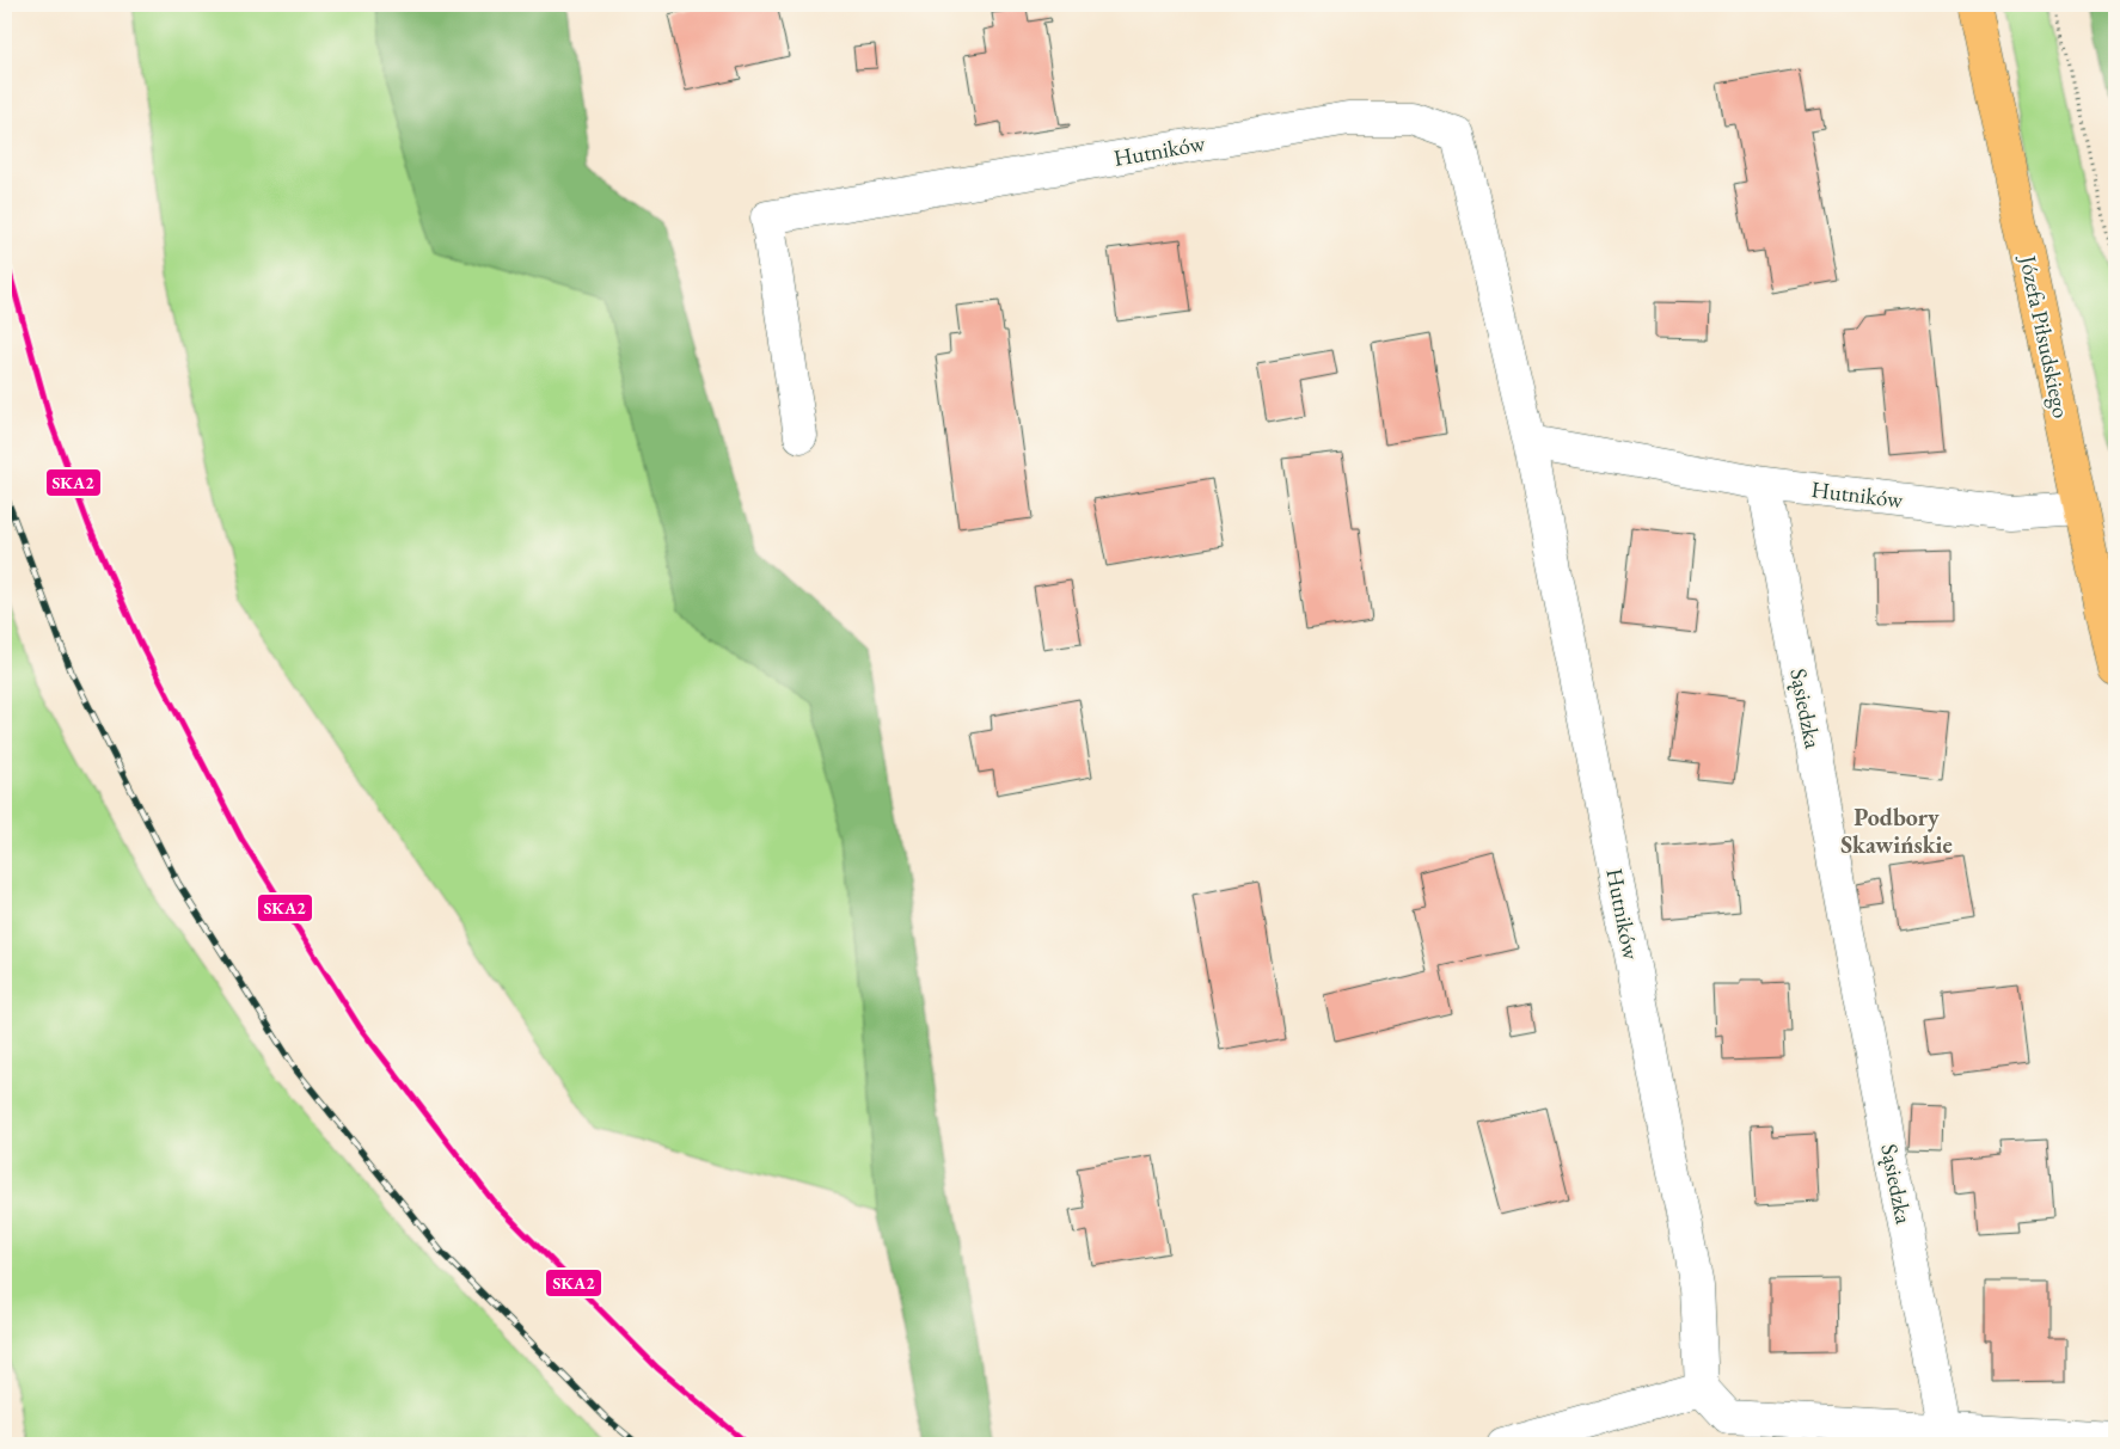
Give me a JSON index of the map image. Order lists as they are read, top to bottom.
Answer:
{
  "streets": {
    "main road": ["Józefa Piłsudskiego"],
    "street": ["Hutników", "Sąsiedzka"]
  },
  "crossings": [
    ["Hutników", "Józefa Piłsudskiego"],
    ["Hutników", "Sąsiedzka"]
  ],
  "districts": ["Podbory Skawińskie"],
  "lines": ["transit line SKA2"]
}
